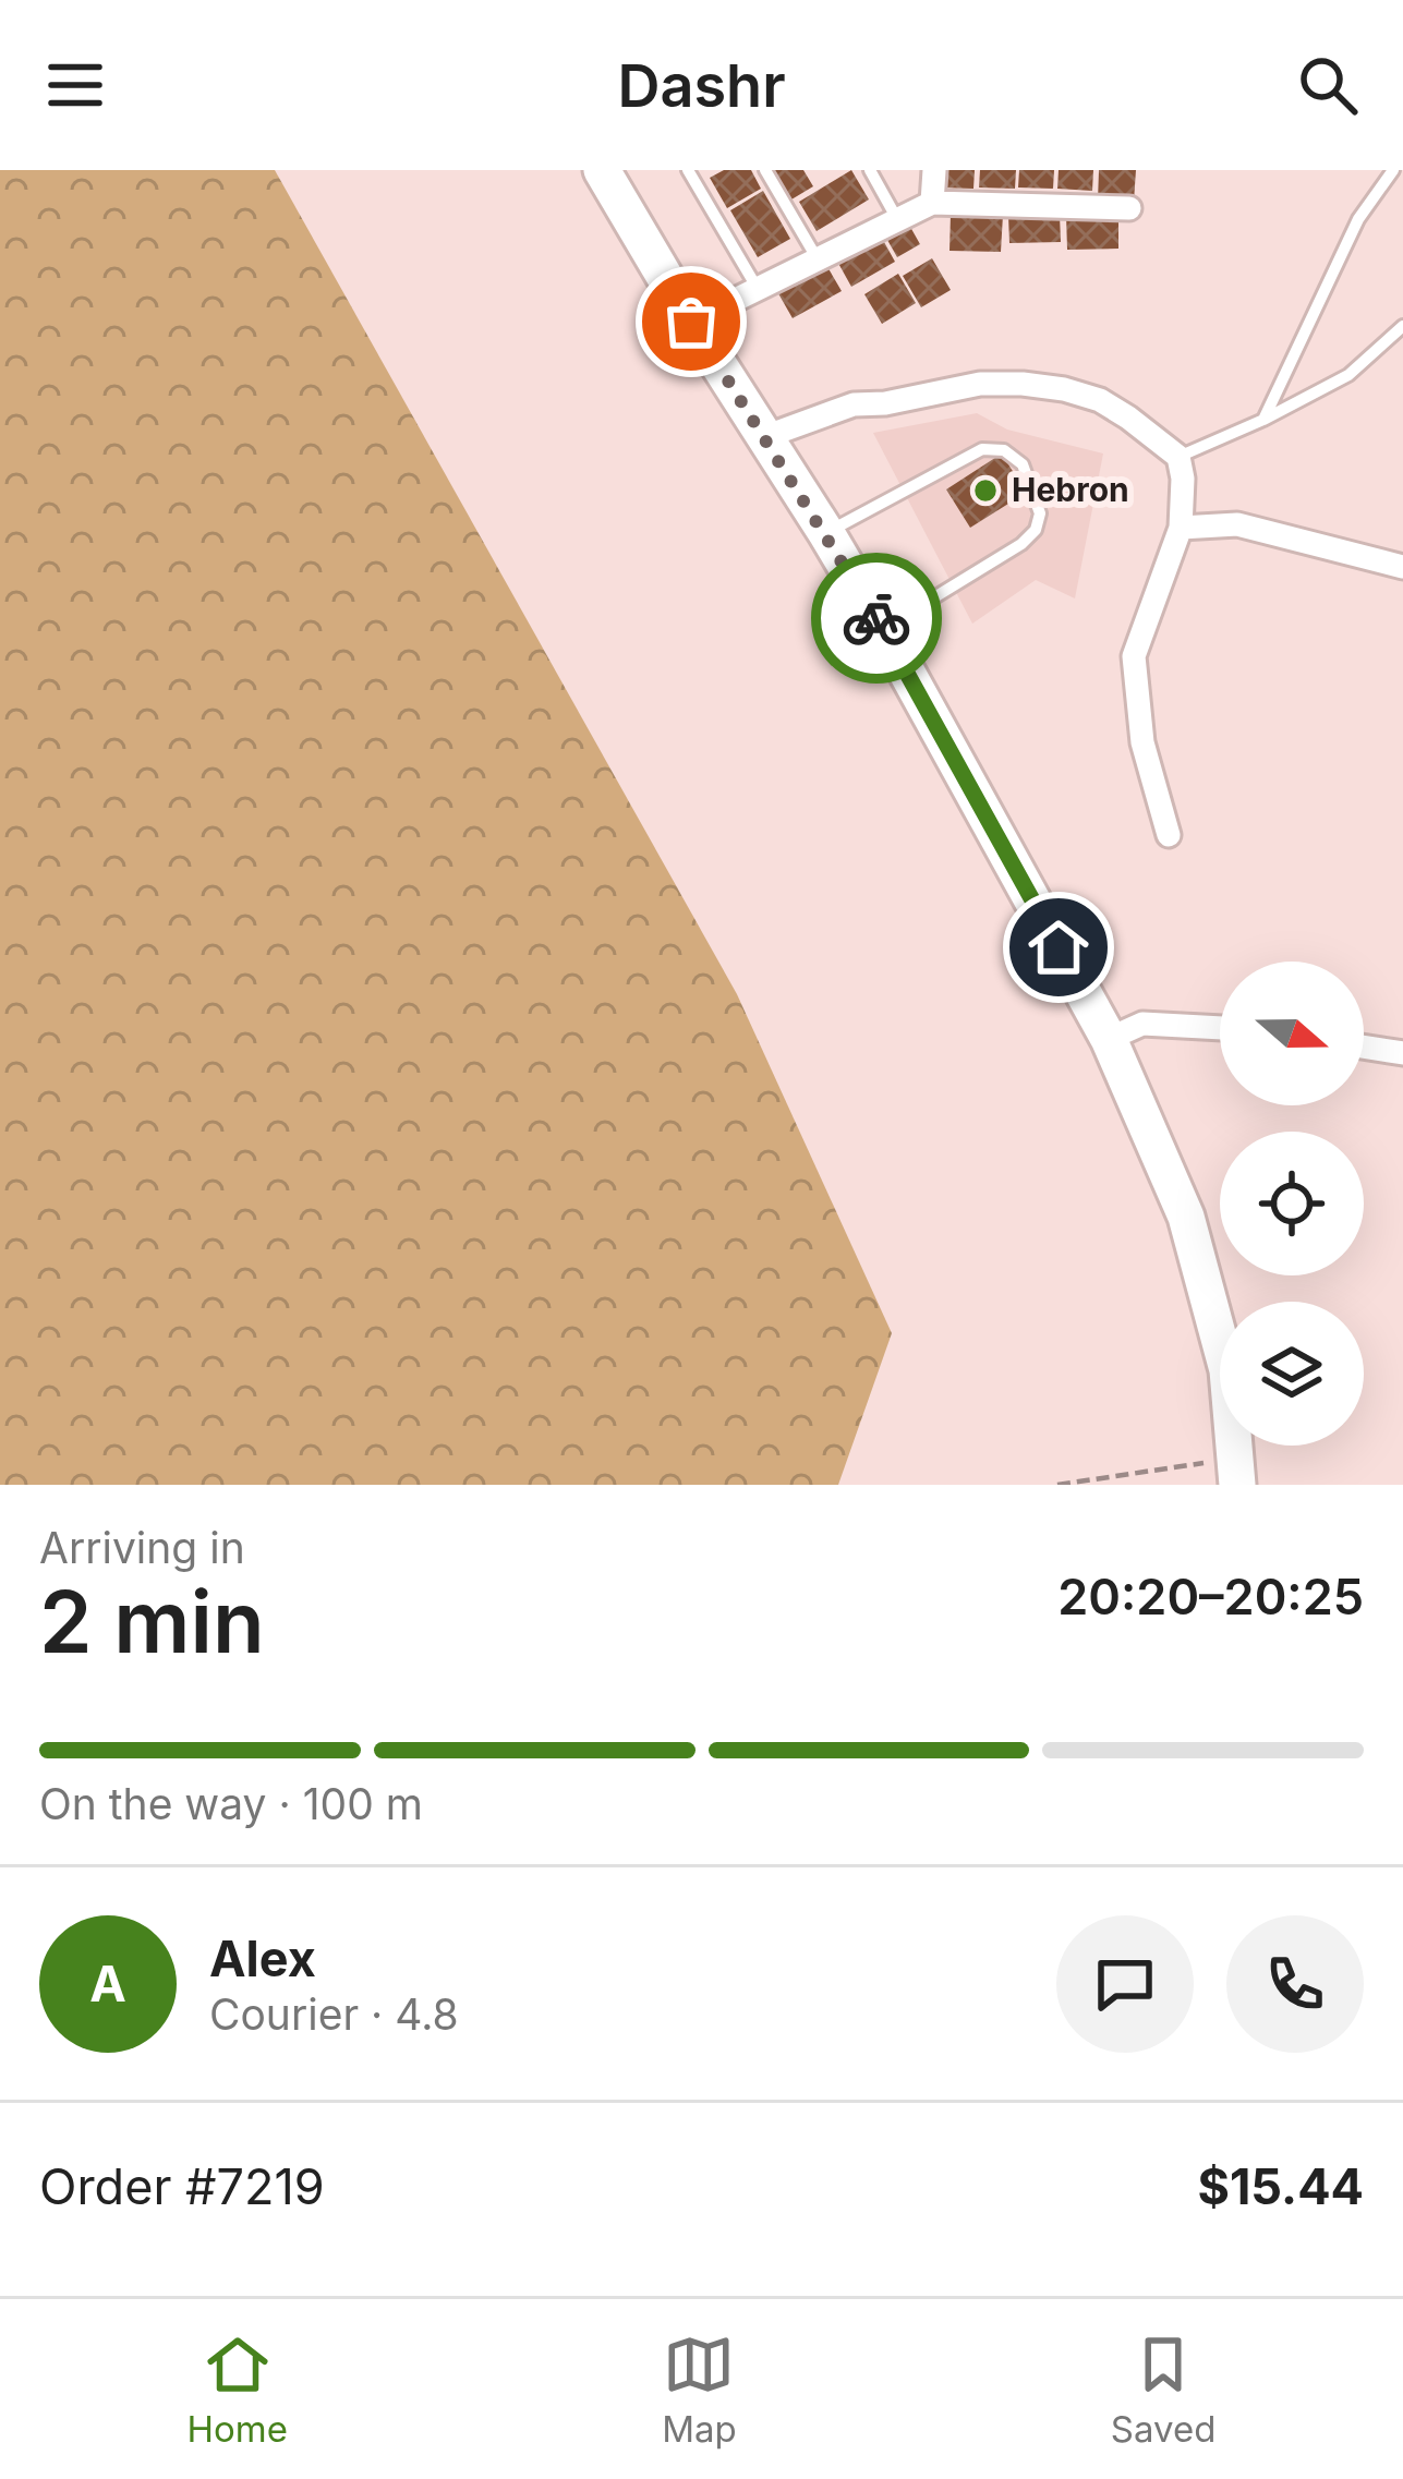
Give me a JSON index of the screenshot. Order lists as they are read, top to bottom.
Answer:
{
  "places": ["Hebron"],
  "north": "right",
  "page": {
    "header": "Dashr",
    "heading": ["2 min", "Arriving in", "20:20–20:25"],
    "panel": [
      "Alex",
      "Courier · 4.8",
      "Order #7219",
      "$15.44"
    ],
    "bar": "On the way · 100 m",
    "round": "A",
    "tabs": ["Home", "Map", "Saved"]
  }
}
